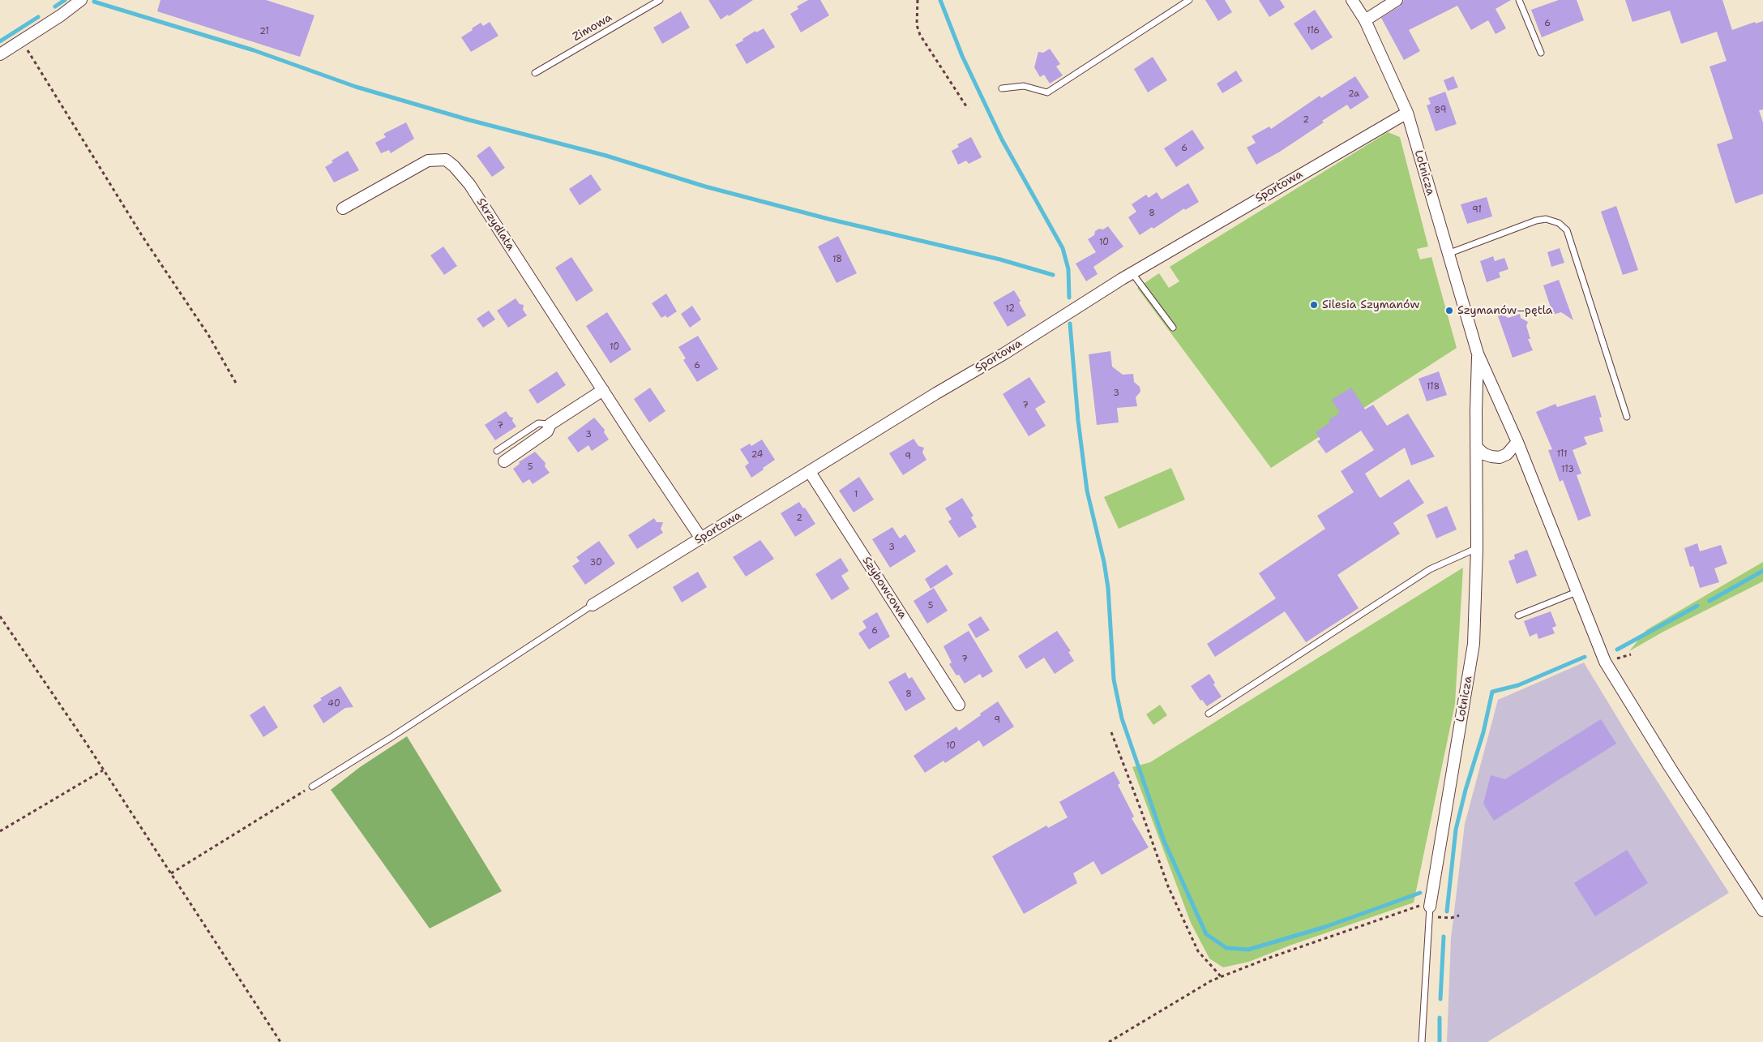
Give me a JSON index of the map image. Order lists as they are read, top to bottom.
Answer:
{
  "streets": {
    "street": [
      "Lotnicza",
      "Sportowa",
      "Skrzydlata",
      "Szybowcowa"
    ],
    "lane": ["Zimowa"]
  },
  "crossings": [
    ["Lotnicza", "Sportowa"],
    ["Sportowa", "Skrzydlata"],
    ["Sportowa", "Szybowcowa"]
  ],
  "places": ["Silesia Szymanów", "Szymanów–pętla"],
  "house_numbers": [
    "6",
    "116",
    "21",
    "2a",
    "89",
    "2",
    "6",
    "91",
    "8",
    "10",
    "18",
    "12",
    "10",
    "6",
    "118",
    "3",
    "7",
    "7",
    "3",
    "111",
    "24",
    "9",
    "5",
    "113",
    "1",
    "2",
    "3",
    "30",
    "5",
    "6",
    "7",
    "8",
    "40",
    "9",
    "10"
  ]
}
